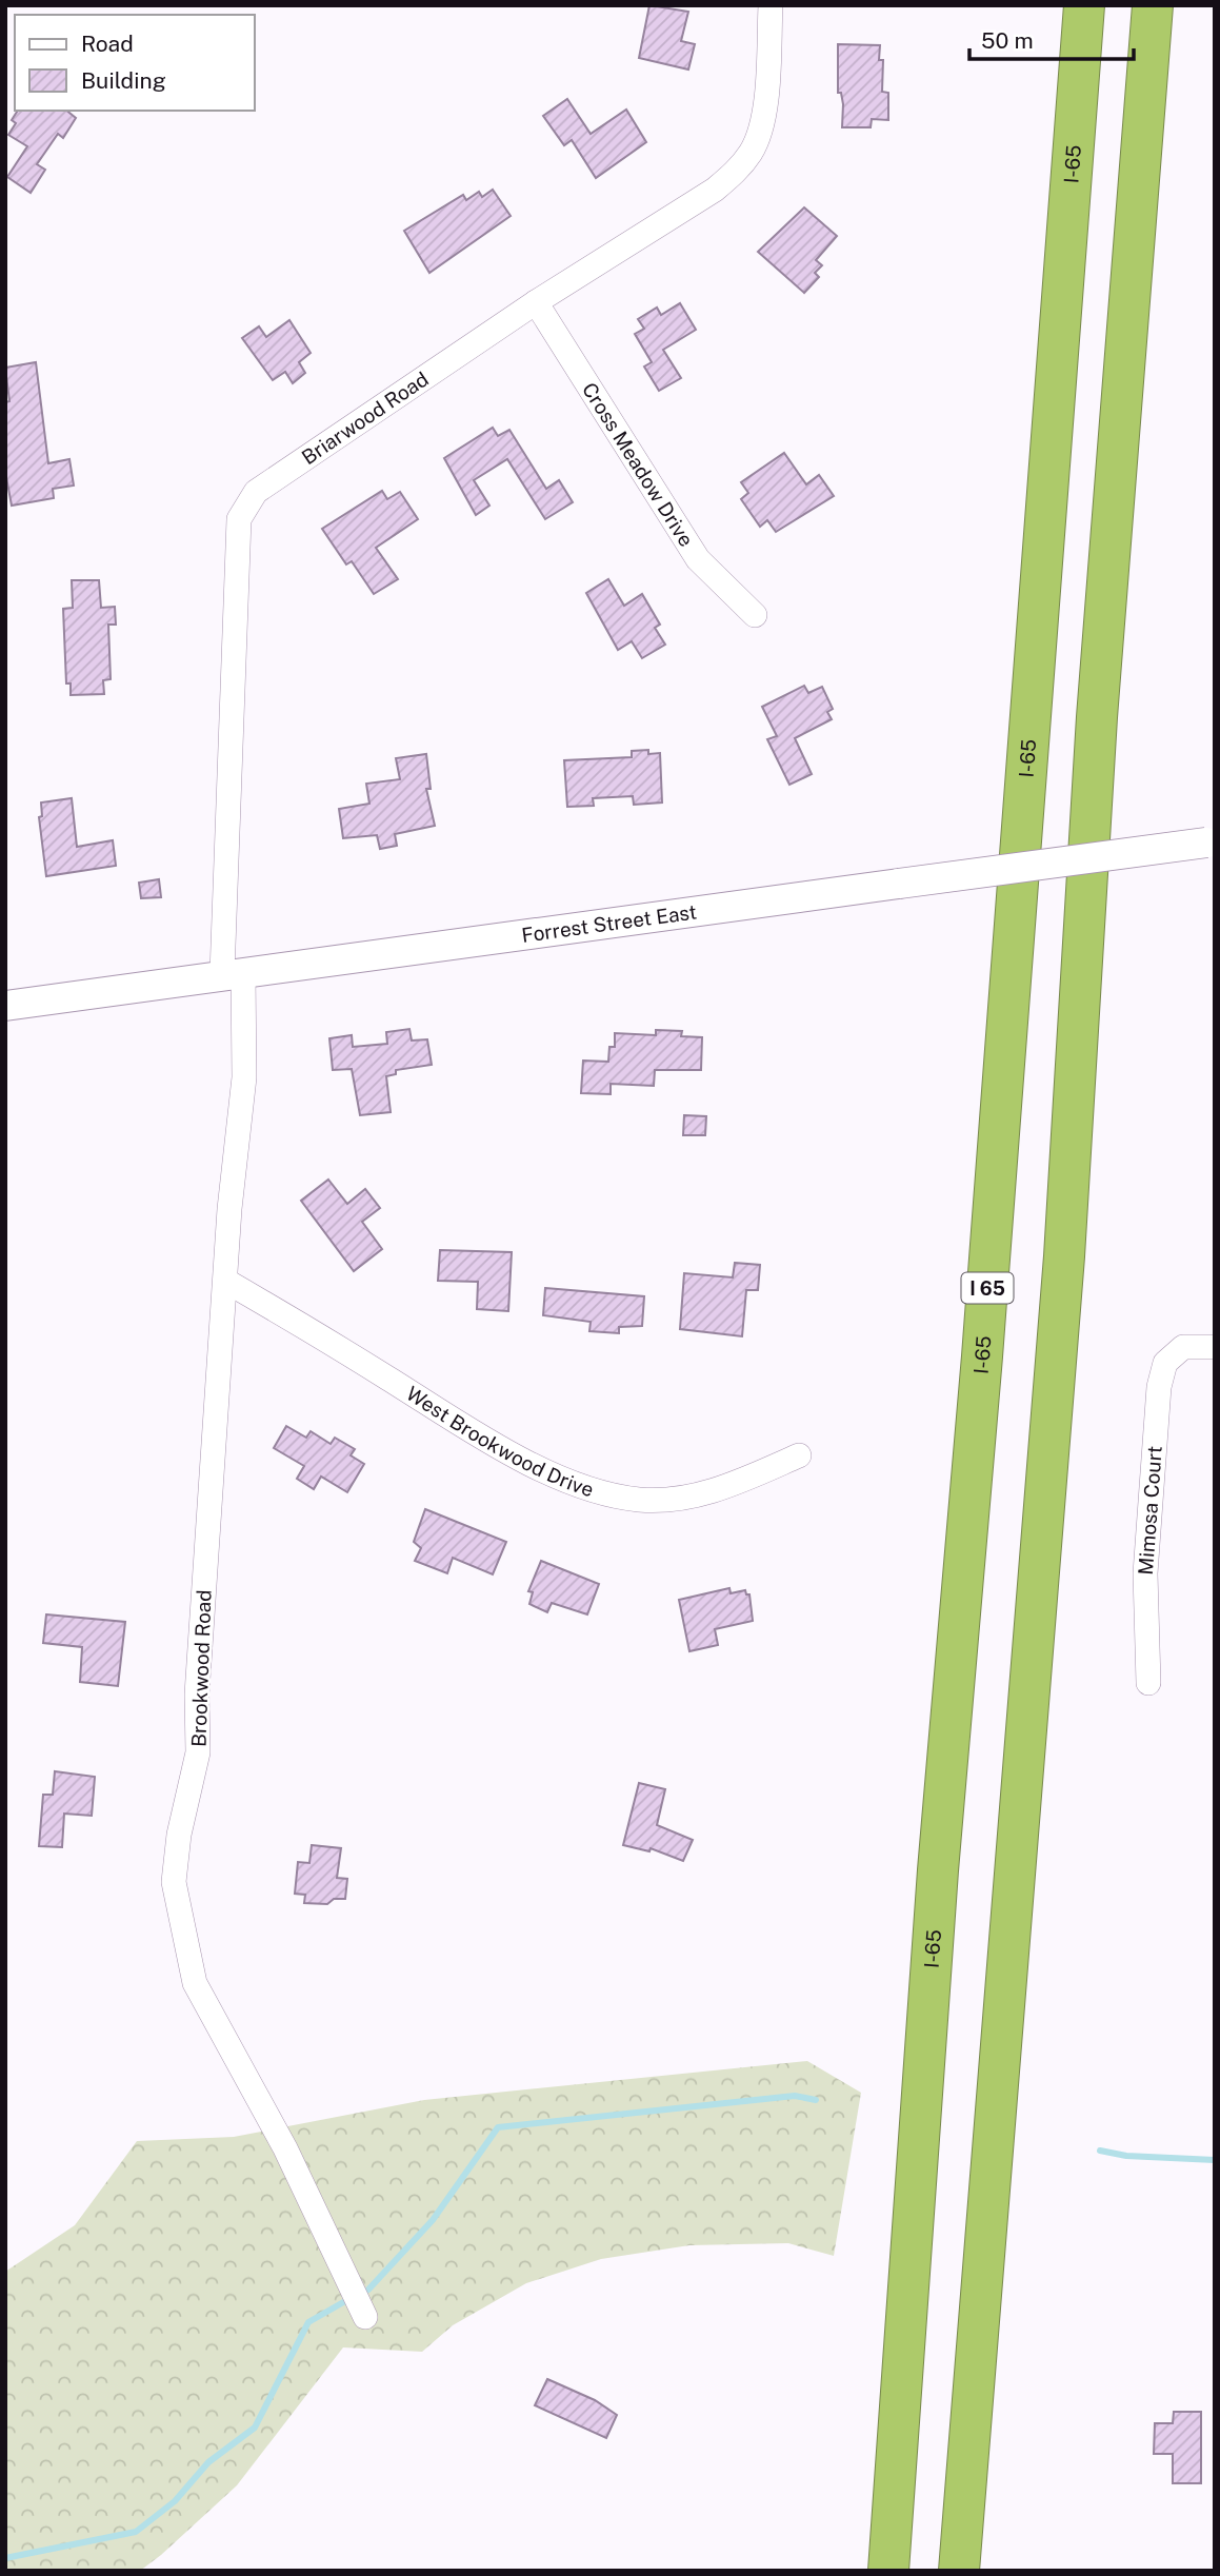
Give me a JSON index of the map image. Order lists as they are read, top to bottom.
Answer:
{
  "streets": {
    "highway": ["I-65", "I 65"],
    "street": [
      "Briarwood Road",
      "Cross Meadow Drive",
      "Forrest Street East",
      "West Brookwood Drive",
      "Mimosa Court",
      "Brookwood Road"
    ]
  },
  "crossings": [
    ["Briarwood Road", "Cross Meadow Drive"],
    ["Briarwood Road", "Forrest Street East"],
    ["Briarwood Road", "Brookwood Road"],
    ["Forrest Street East", "Brookwood Road"],
    ["West Brookwood Drive", "Brookwood Road"]
  ],
  "legend": ["Road", "Building"],
  "scale_bar": "50 m"
}
